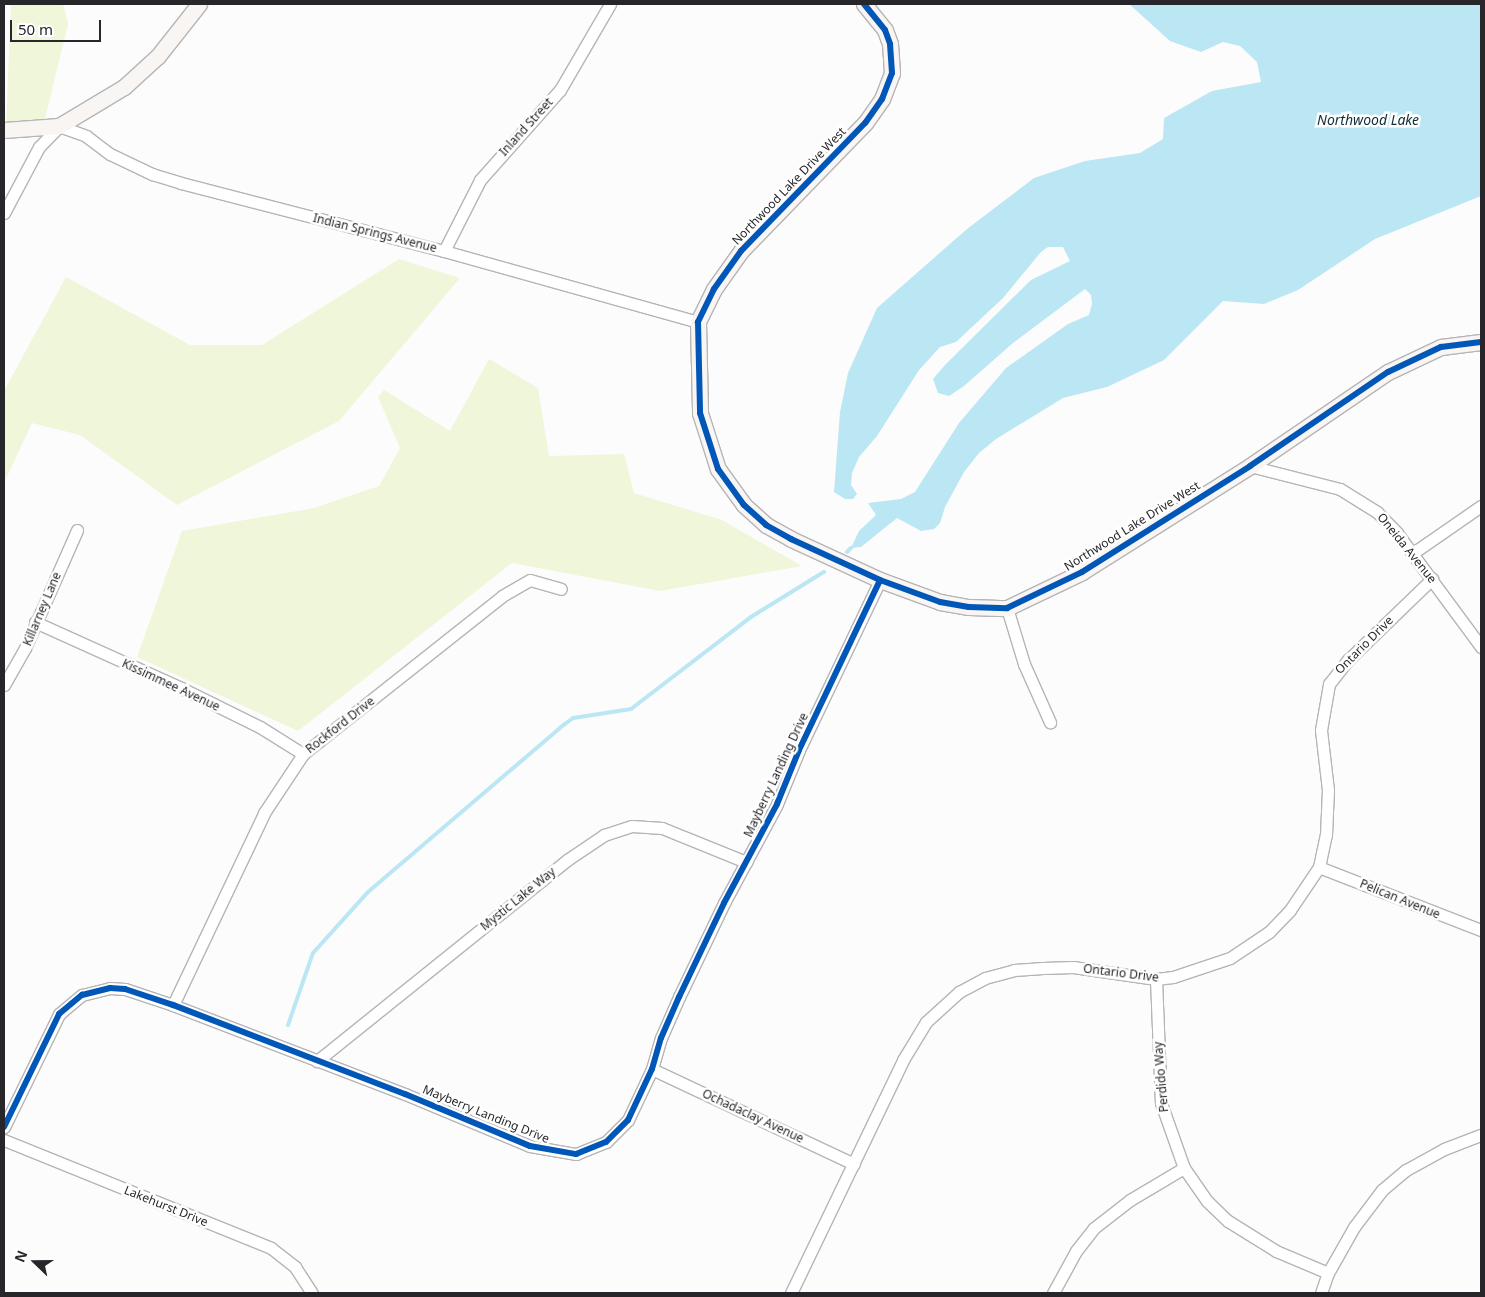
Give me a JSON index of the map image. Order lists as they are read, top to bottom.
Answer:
{
  "streets": {
    "street": [
      "Inland Street",
      "Northwood Lake Drive West",
      "Indian Springs Avenue",
      "Oneida Avenue",
      "Killarney Lane",
      "Ontario Drive",
      "Kissimmee Avenue",
      "Rockford Drive",
      "Mayberry Landing Drive",
      "Mystic Lake Way",
      "Pelican Avenue",
      "Perdido Way",
      "Ochadaclay Avenue",
      "Lakehurst Drive"
    ]
  },
  "crossings": [
    ["Inland Street", "Indian Springs Avenue"],
    ["Northwood Lake Drive West", "Indian Springs Avenue"],
    ["Northwood Lake Drive West", "Oneida Avenue"],
    ["Northwood Lake Drive West", "Mayberry Landing Drive"],
    ["Oneida Avenue", "Ontario Drive"],
    ["Killarney Lane", "Kissimmee Avenue"],
    ["Ontario Drive", "Pelican Avenue"],
    ["Ontario Drive", "Perdido Way"],
    ["Ontario Drive", "Ochadaclay Avenue"],
    ["Kissimmee Avenue", "Rockford Drive"],
    ["Rockford Drive", "Mayberry Landing Drive"],
    ["Mayberry Landing Drive", "Mystic Lake Way"],
    ["Mayberry Landing Drive", "Ochadaclay Avenue"]
  ],
  "water": ["Northwood Lake"],
  "scale_bar": "50 m",
  "north": "left"
}
